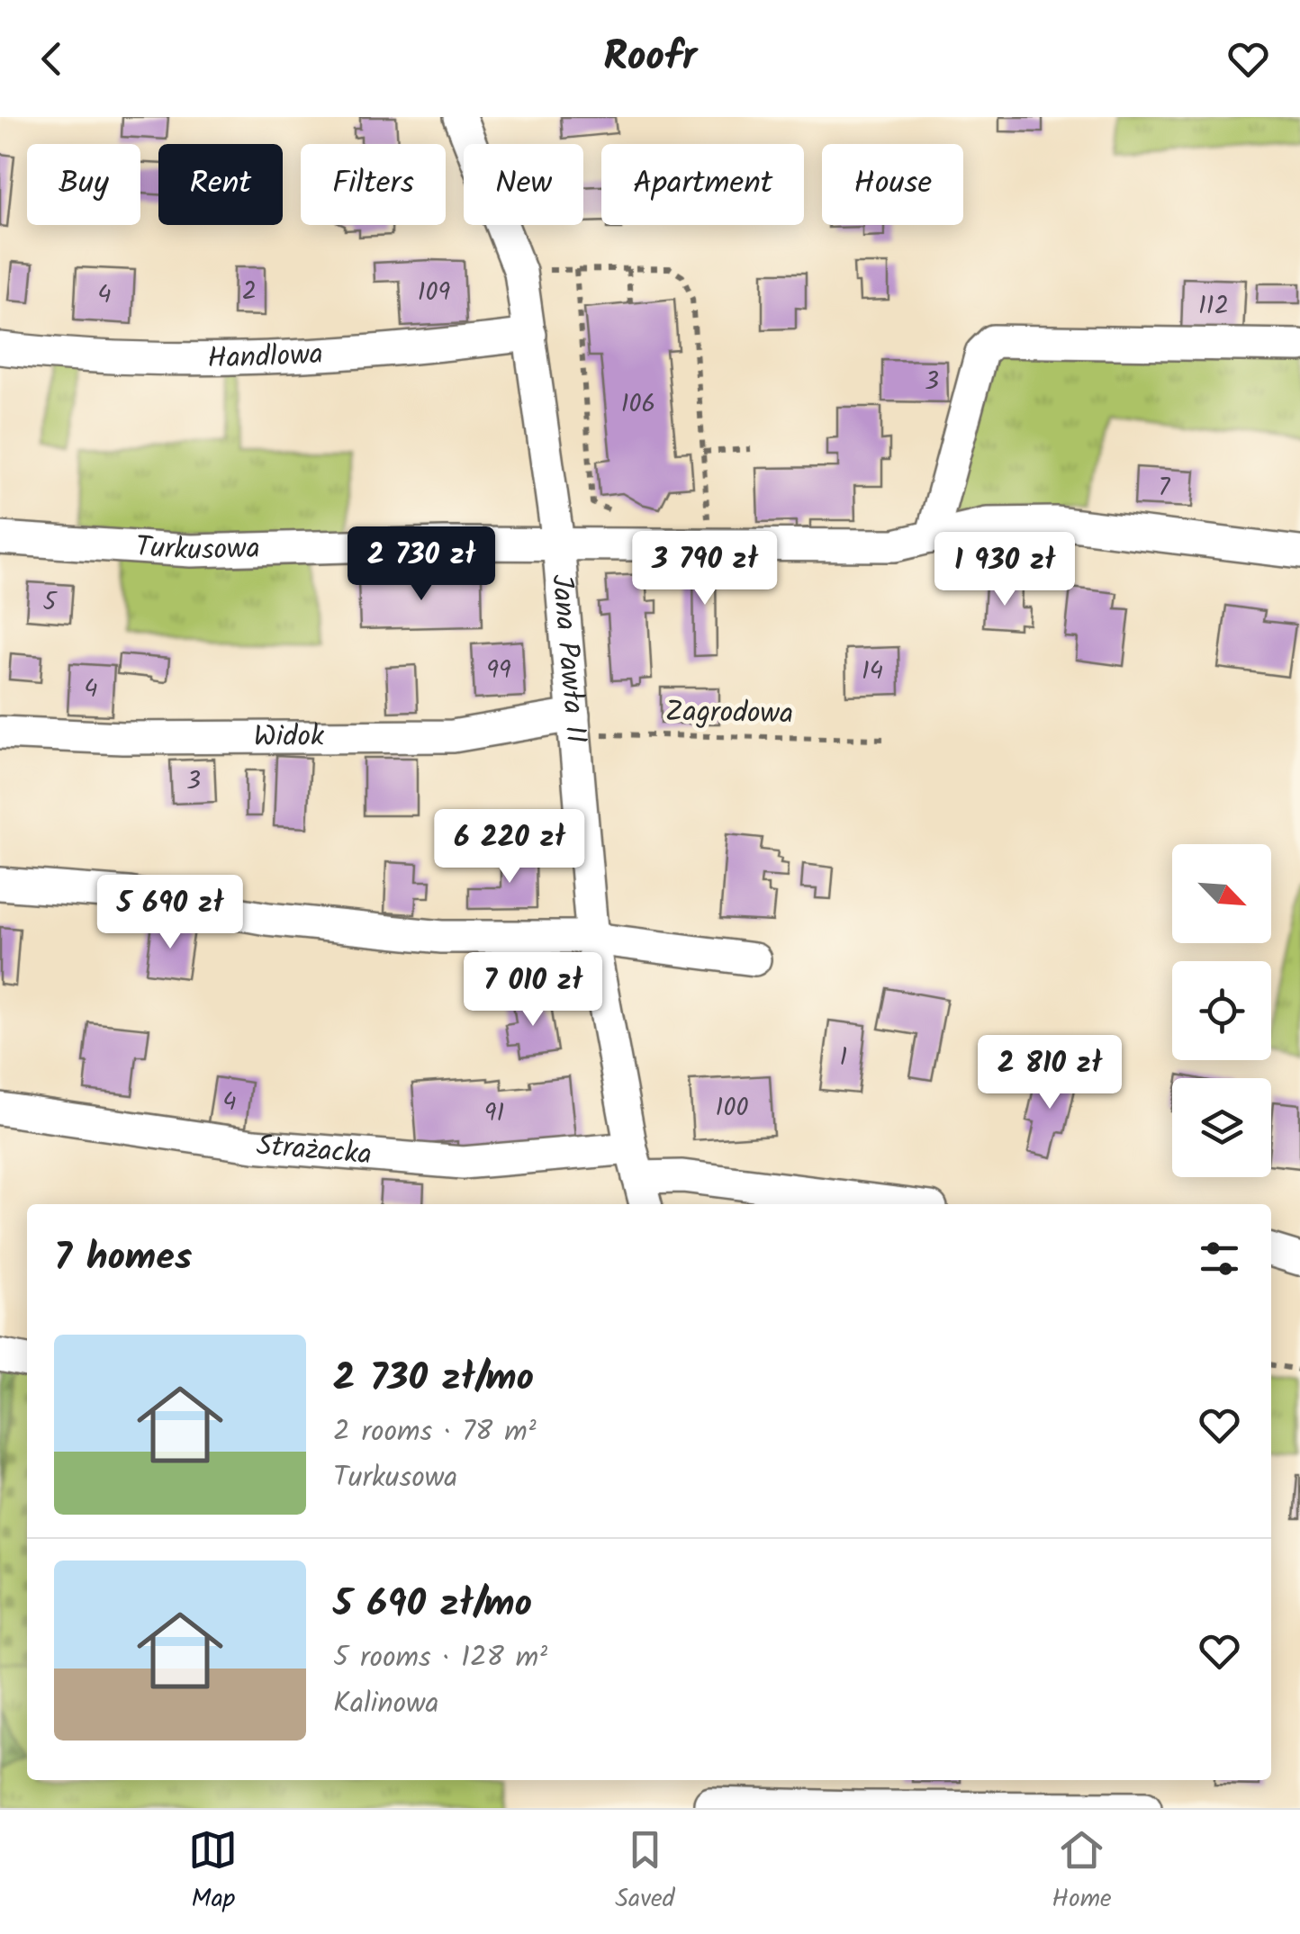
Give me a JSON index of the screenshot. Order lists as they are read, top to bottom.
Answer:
{
  "streets": {
    "street": [
      "Handlowa",
      "Turkusowa",
      "Jana Pawła II",
      "Widok",
      "Strażacka"
    ],
    "path": ["Zagrodowa"]
  },
  "crossings": [
    ["Handlowa", "Jana Pawła II"],
    ["Turkusowa", "Jana Pawła II"],
    ["Jana Pawła II", "Zagrodowa"],
    ["Jana Pawła II", "Widok"],
    ["Jana Pawła II", "Strażacka"],
    ["Zagrodowa", "Widok"]
  ],
  "house_numbers": [
    "2",
    "109",
    "4",
    "112",
    "3",
    "106",
    "7",
    "5",
    "99",
    "14",
    "4",
    "3",
    "1",
    "4",
    "100",
    "91"
  ],
  "north": "bottom right",
  "page": {
    "header": "Roofr",
    "chip": [
      "Buy",
      "Rent",
      "Filters",
      "New",
      "Apartment",
      "House"
    ],
    "price": [
      "2 730 zł",
      "3 790 zł",
      "1 930 zł",
      "6 220 zł",
      "5 690 zł",
      "7 010 zł",
      "2 810 zł"
    ],
    "heading": "7 homes",
    "list": [
      {
        "name": "2 730 zł/mo",
        "note": "2 rooms · 78 m² · Turkusowa"
      },
      {
        "name": "5 690 zł/mo",
        "note": "5 rooms · 128 m² · Kalinowa"
      }
    ],
    "tabs": ["Map", "Saved", "Home"]
  }
}
